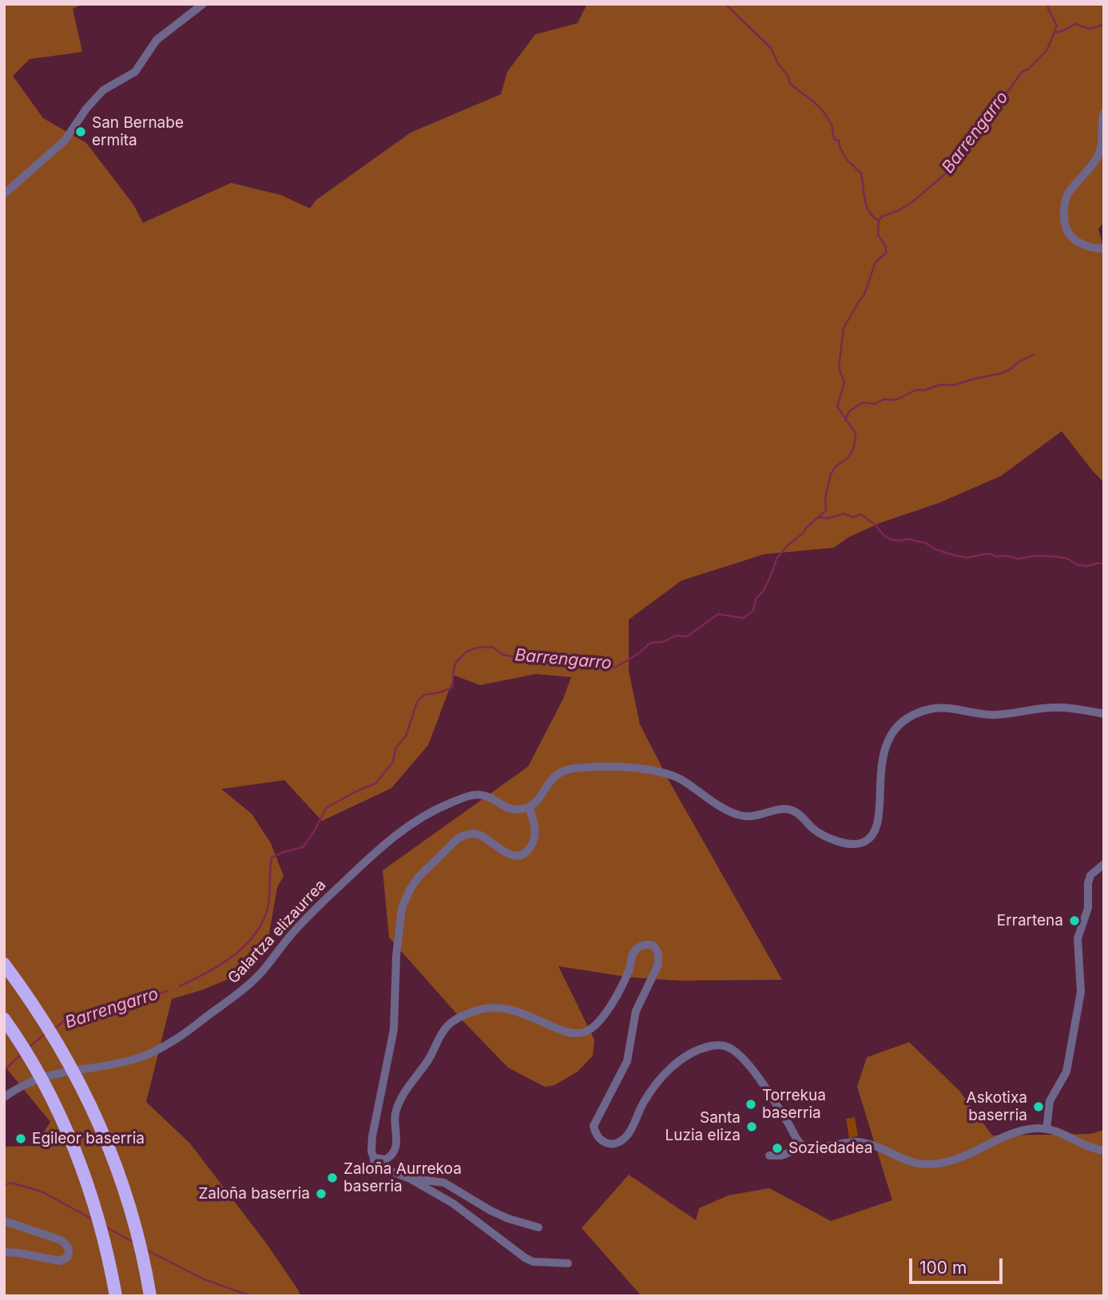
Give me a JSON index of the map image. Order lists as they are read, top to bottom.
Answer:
{
  "streets": {
    "street": ["Galartza elizaurrea"]
  },
  "water": ["Barrengarro"],
  "places": [
    "San Bernabe ermita",
    "Errartena",
    "Torrekua baserria",
    "Askotixa baserria",
    "Santa Luzia eliza",
    "Egileor baserria",
    "Soziedadea",
    "Zaloña Aurrekoa baserria",
    "Zaloña baserria"
  ],
  "scale_bar": "100 m"
}
